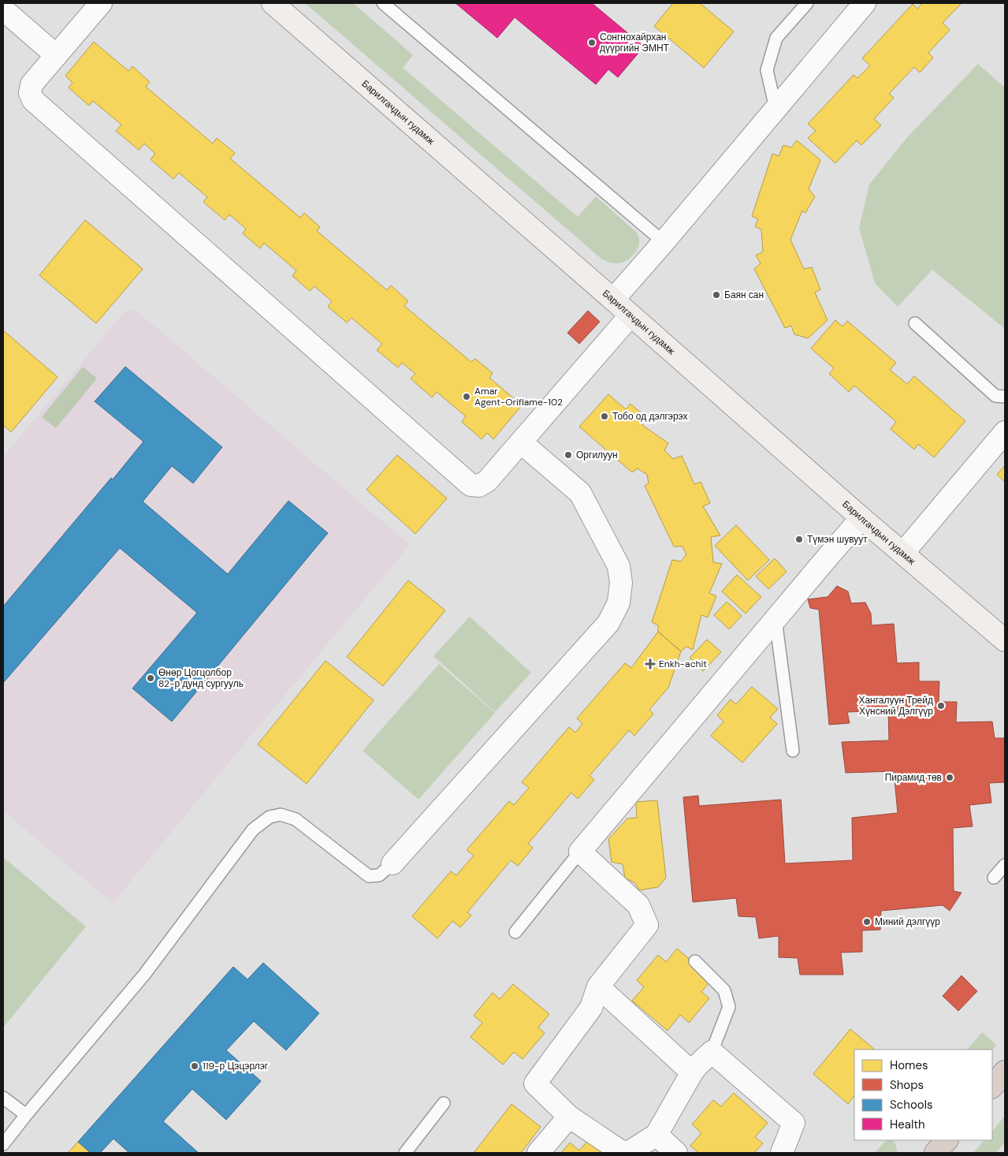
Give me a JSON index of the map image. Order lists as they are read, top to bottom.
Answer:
{
  "streets": {
    "street": ["Барилгачдын гудамж"]
  },
  "places": {
    "other": [
      "Сонгнохайрхан дүүргийн ЭМНТ",
      "Баян сан",
      "Amar Agent-Oriflame-102",
      "Тобо од дэлгэрэх",
      "Оргилуун",
      "Түмэн шувуут",
      "Өнөр Цогцолбор 82-р дунд сургууль",
      "Хангалуун Трейд Хүнсний Дэлгүүр",
      "Пирамид төв",
      "Миний дэлгүүр",
      "119-р Цэцэрлэг"
    ],
    "health": ["Enkh-achit"]
  },
  "legend": [
    "Homes",
    "Shops",
    "Schools",
    "Health"
  ]
}
